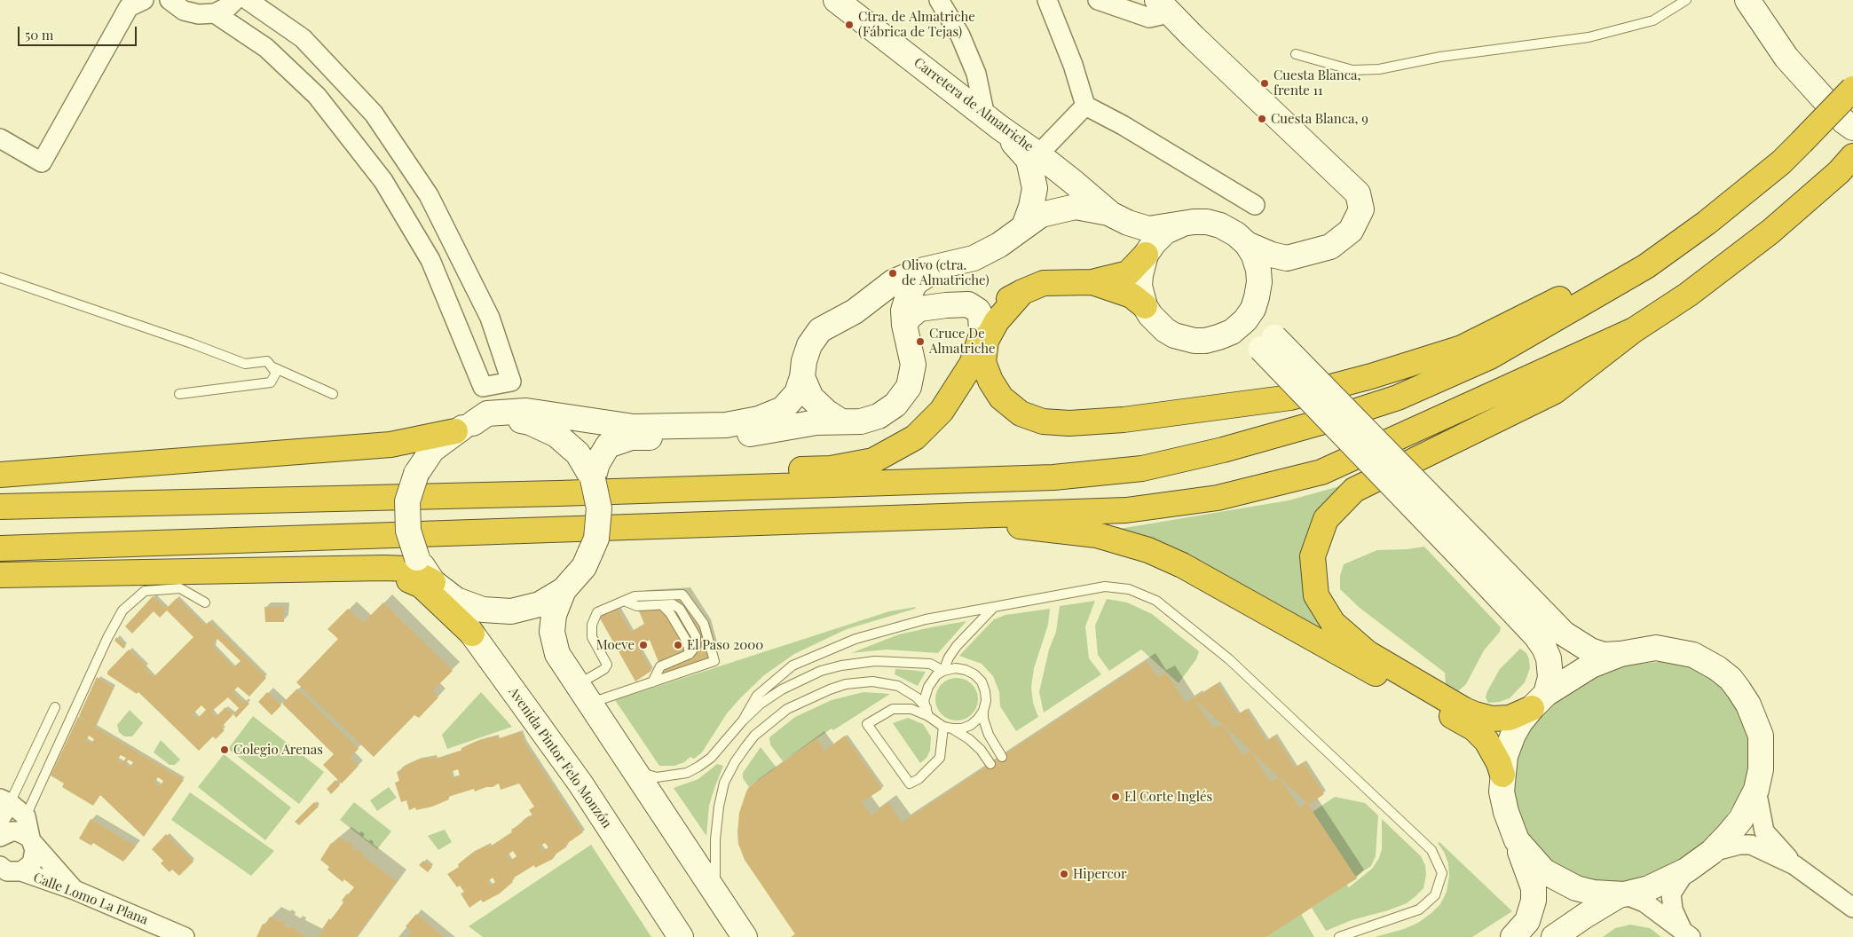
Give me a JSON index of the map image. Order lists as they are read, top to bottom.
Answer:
{
  "streets": {
    "street": ["Carretera de Almatriche", "Avenida Pintor Felo Monzón", "Calle Lomo La Plana"]
  },
  "places": [
    "Ctra. de Almatriche (Fábrica de Tejas)",
    "Cuesta Blanca, frente 11",
    "Cuesta Blanca, 9",
    "Olivo (ctra. de Almatriche)",
    "Cruce De Almatriche",
    "Moeve",
    "El Paso 2000",
    "Colegio Arenas",
    "El Corte Inglés",
    "Hipercor"
  ],
  "scale_bar": "50 m"
}
